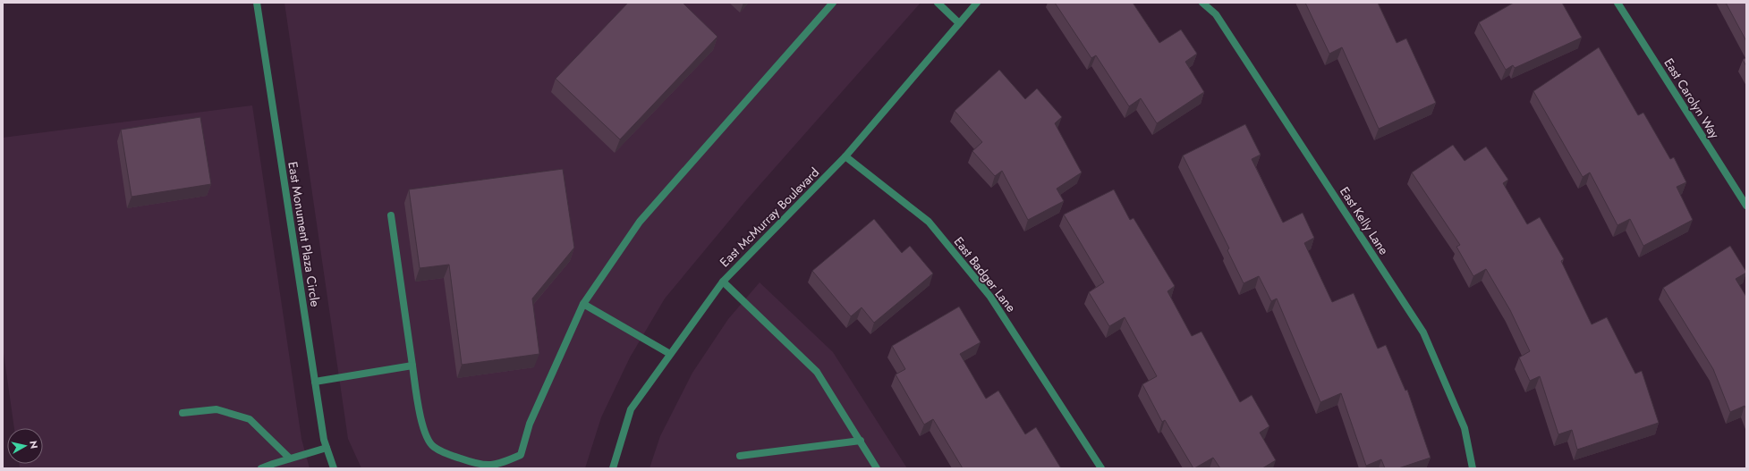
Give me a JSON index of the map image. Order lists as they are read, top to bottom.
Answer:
{
  "streets": {
    "street": [
      "East Carolyn Way",
      "East McMurray Boulevard",
      "East Kelly Lane",
      "East Monument Plaza Circle",
      "East Badger Lane"
    ]
  },
  "crossings": [
    ["East McMurray Boulevard", "East Badger Lane"]
  ],
  "north": "right"
}
